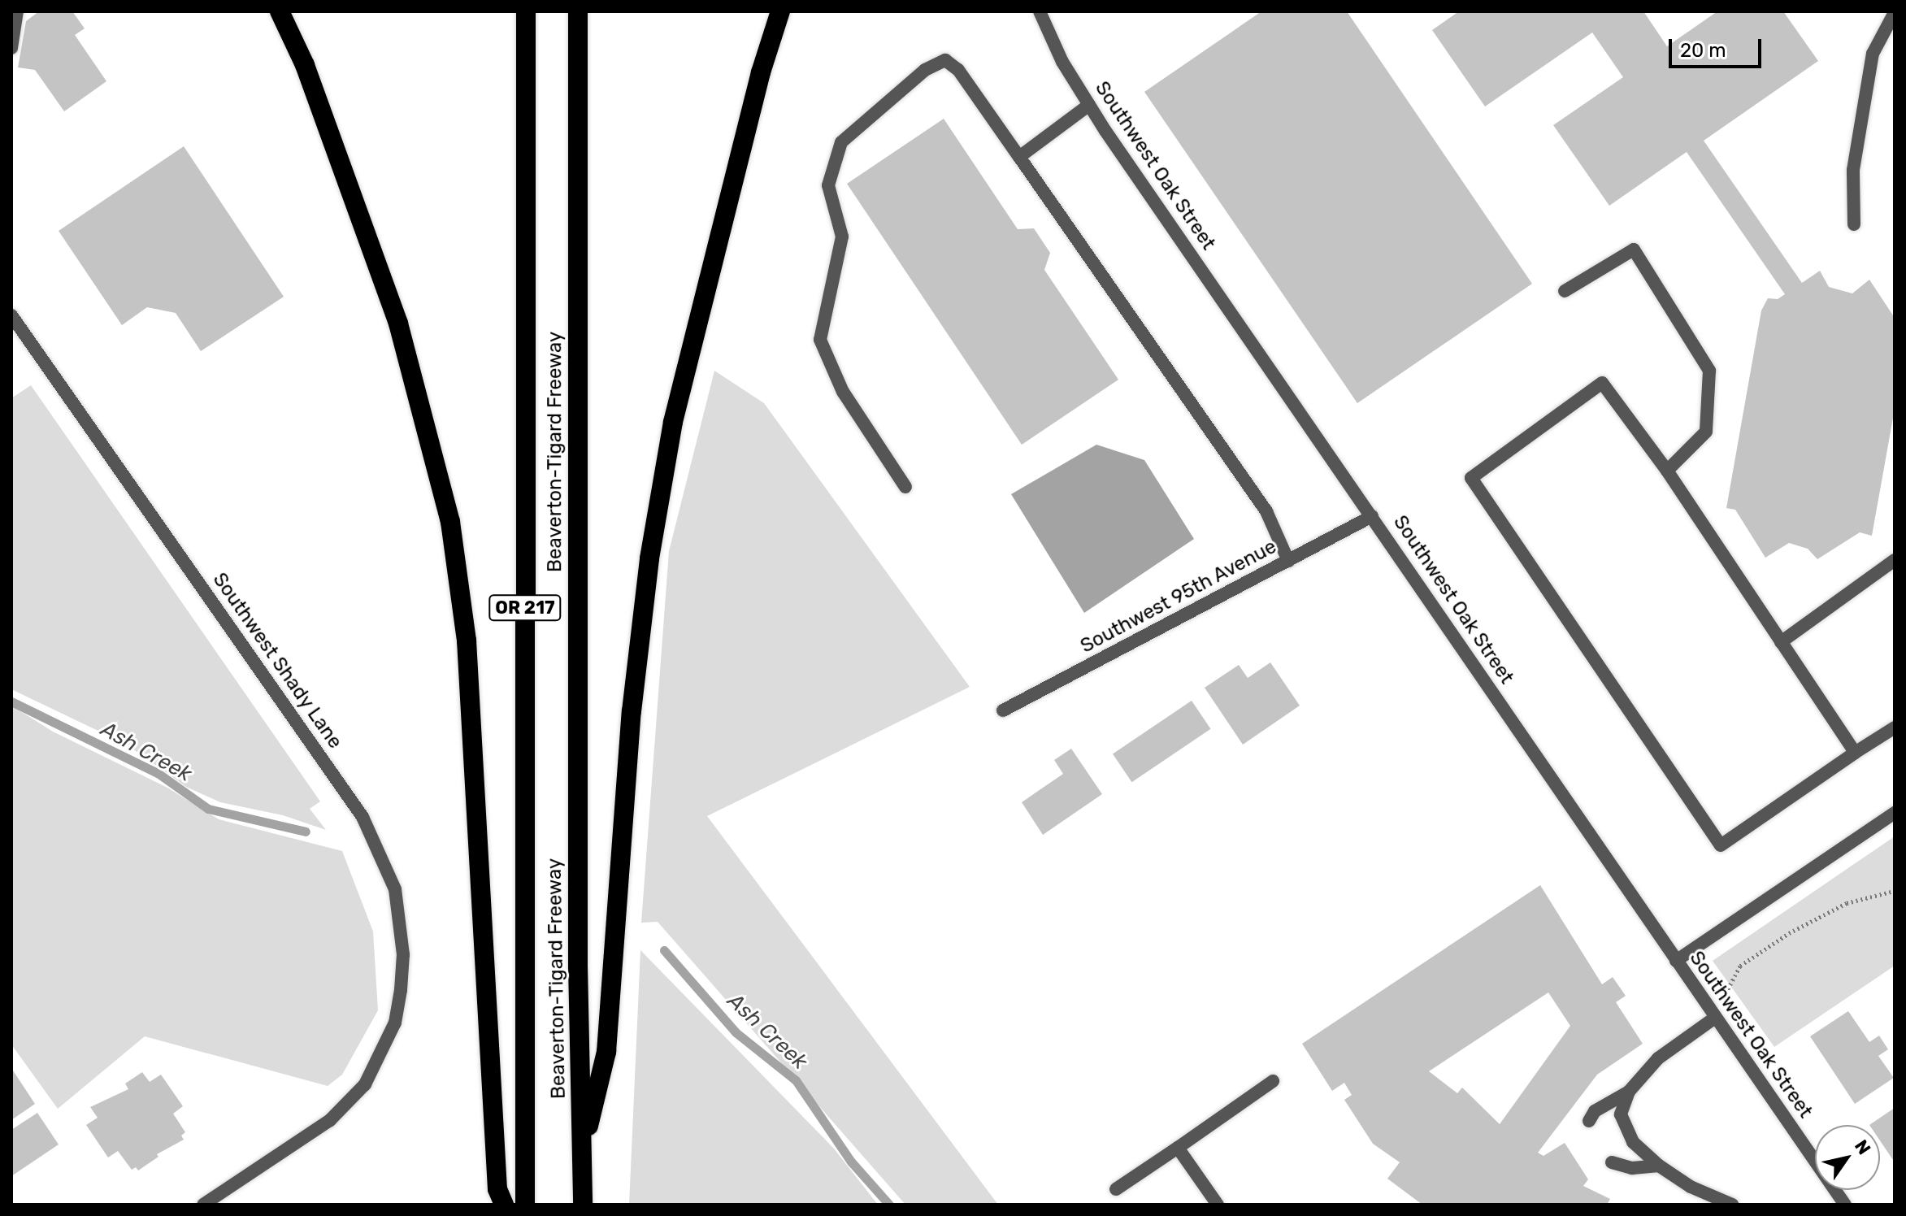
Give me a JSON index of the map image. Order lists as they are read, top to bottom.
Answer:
{
  "streets": {
    "highway": ["Beaverton-Tigard Freeway", "OR 217"],
    "street": ["Southwest Oak Street", "Southwest 95th Avenue", "Southwest Shady Lane"]
  },
  "crossings": [
    ["Southwest Oak Street", "Southwest 95th Avenue"]
  ],
  "water": ["Ash Creek"],
  "scale_bar": "20 m",
  "north": "top right"
}
